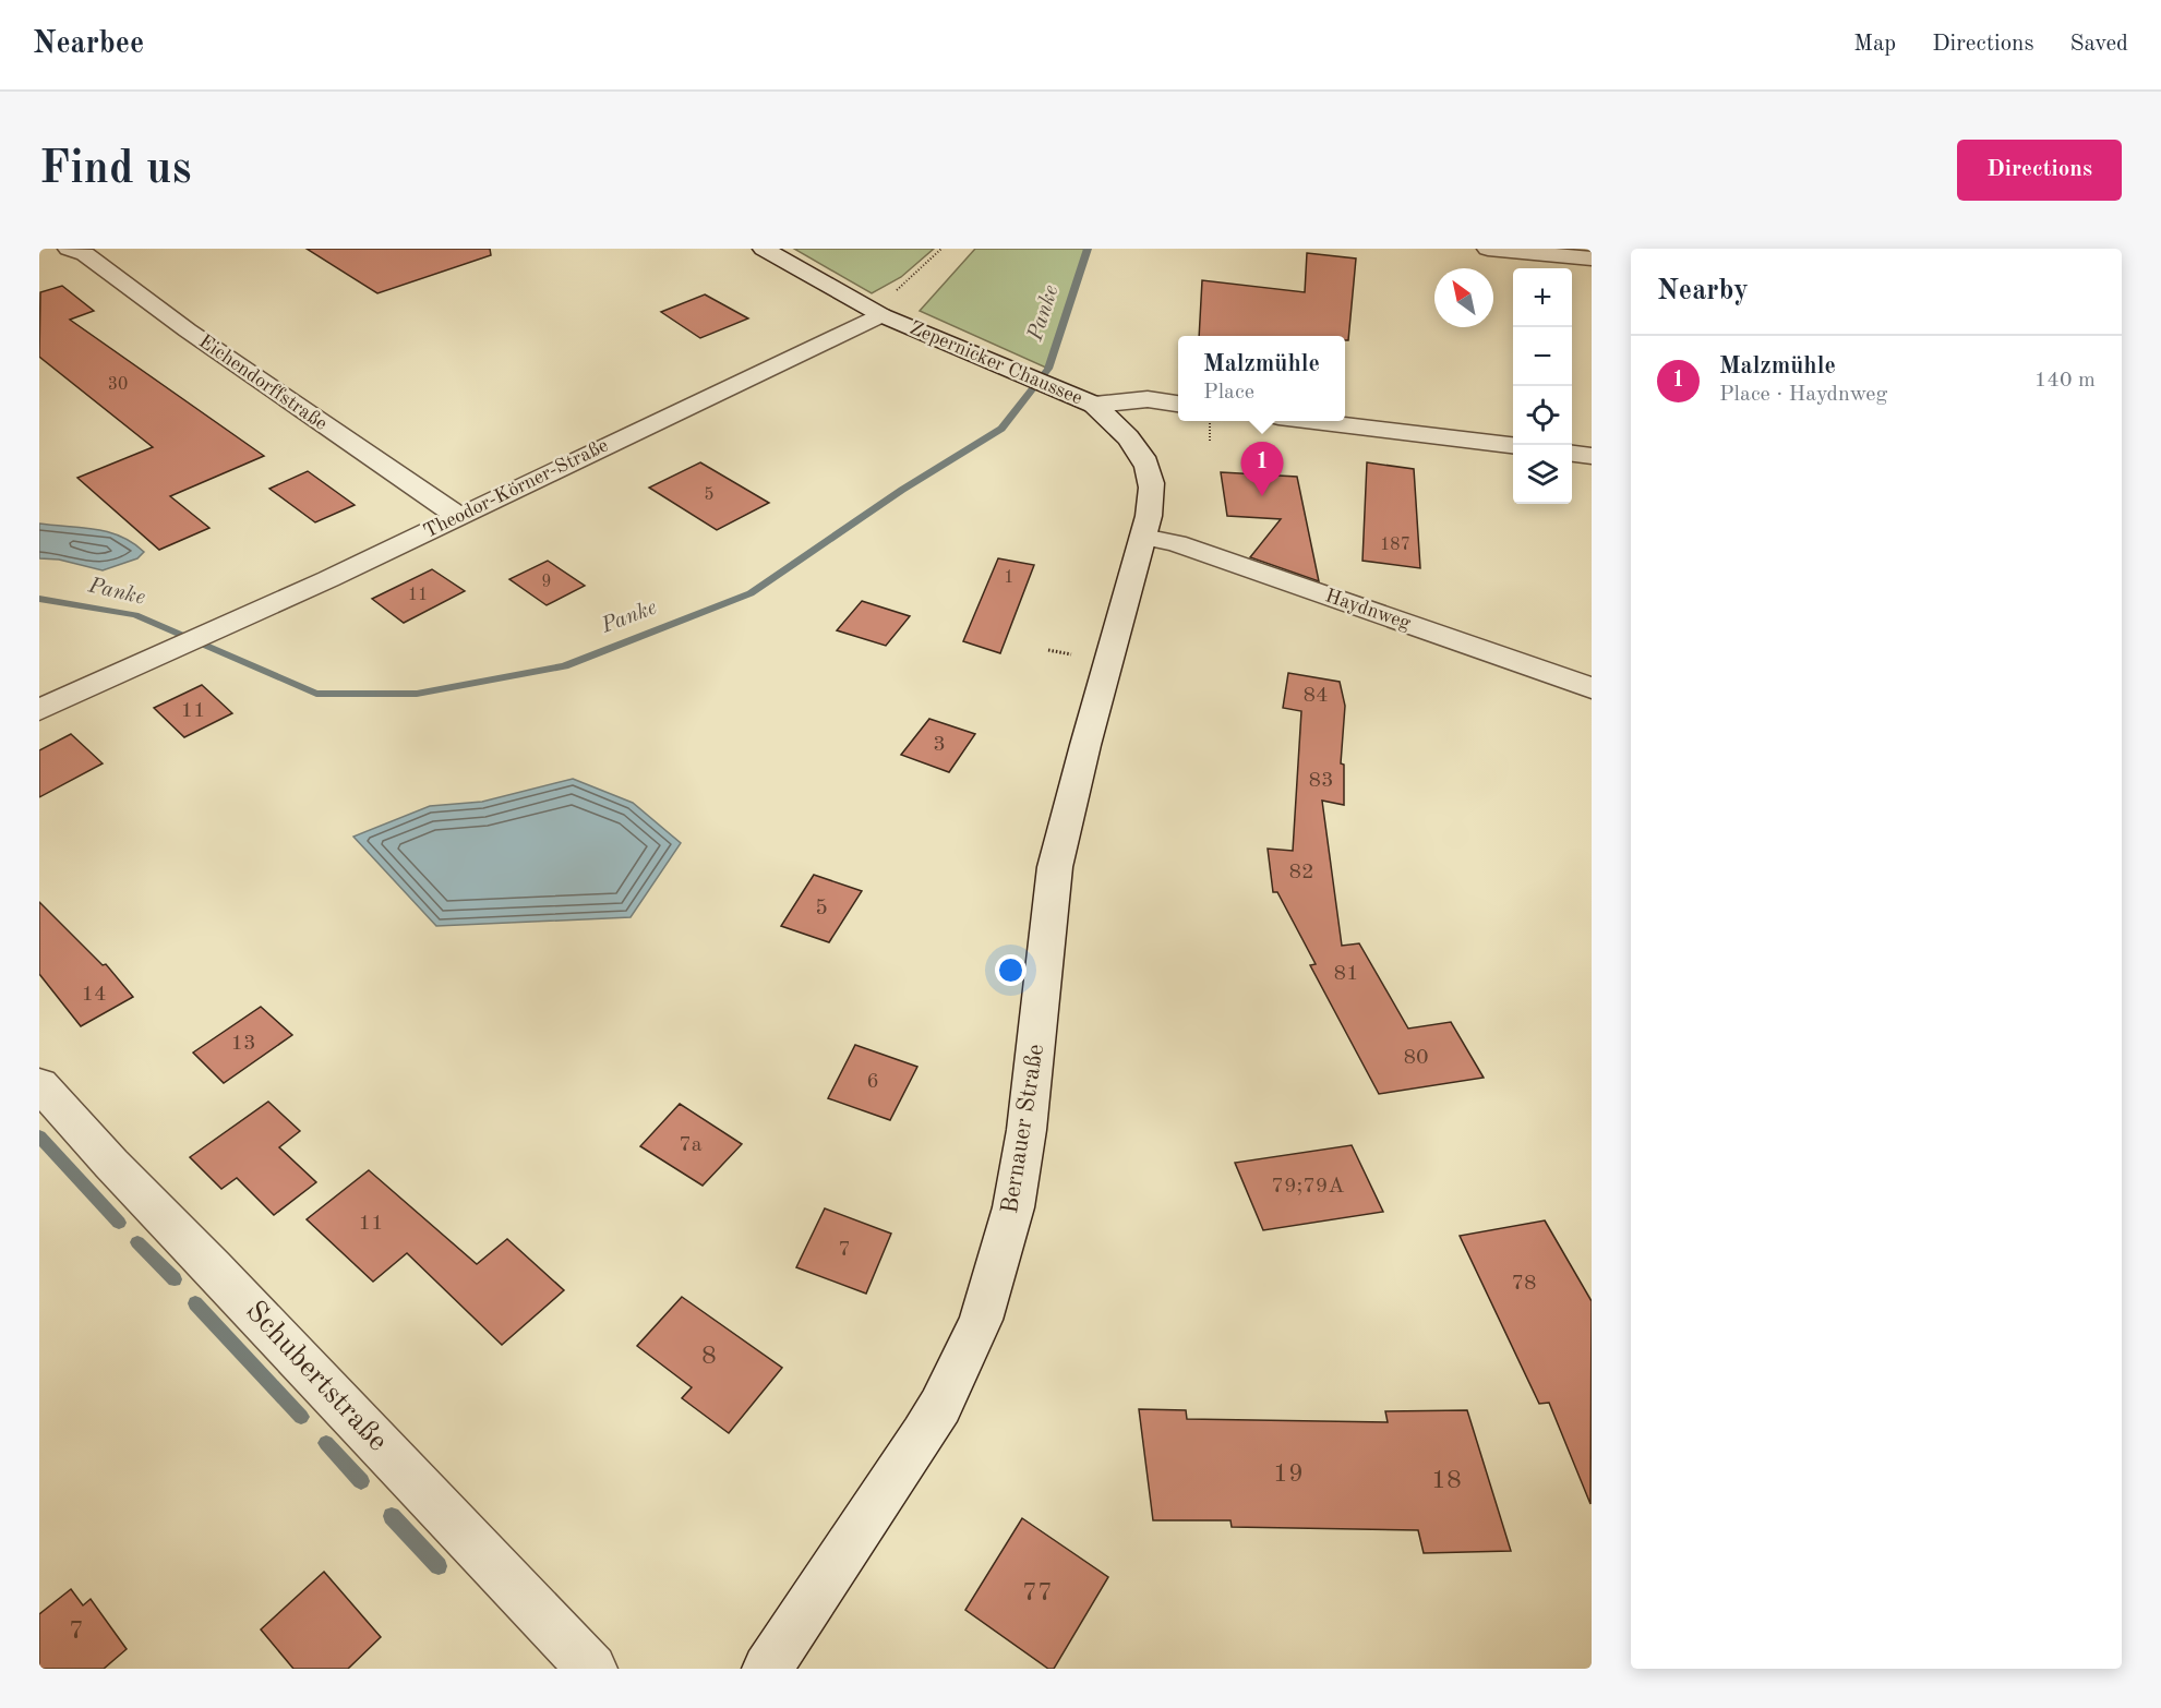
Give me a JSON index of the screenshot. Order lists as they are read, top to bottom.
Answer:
{
  "streets": {
    "street": [
      "Zepernicker Chaussee",
      "Eichendorffstraße",
      "Theodor-Körner-Straße",
      "Haydnweg",
      "Bernauer Straße",
      "Schubertstraße"
    ]
  },
  "crossings": [
    ["Zepernicker Chaussee", "Theodor-Körner-Straße"],
    ["Zepernicker Chaussee", "Haydnweg"],
    ["Zepernicker Chaussee", "Bernauer Straße"],
    ["Eichendorffstraße", "Theodor-Körner-Straße"],
    ["Haydnweg", "Bernauer Straße"]
  ],
  "water": ["Panke"],
  "house_numbers": [
    "30",
    "5",
    "187",
    "1",
    "9",
    "11",
    "84",
    "11",
    "3",
    "83",
    "82",
    "5",
    "81",
    "14",
    "13",
    "80",
    "6",
    "7a",
    "79;79A",
    "11",
    "7",
    "78",
    "8",
    "19",
    "18",
    "77",
    "7"
  ],
  "north": "top left",
  "page": {
    "header": "Nearbee",
    "nav": ["Map", "Directions", "Saved"],
    "buttons": "Directions",
    "title": "Find us",
    "heading": "Nearby",
    "map_buttons": ["+", "−"],
    "list": [
      {
        "mark": "1",
        "name": "Malzmühle",
        "note": "Place · Haydnweg",
        "value": "140 m"
      }
    ],
    "popup": ["Malzmühle", "Place"],
    "pins": "1"
  }
}
